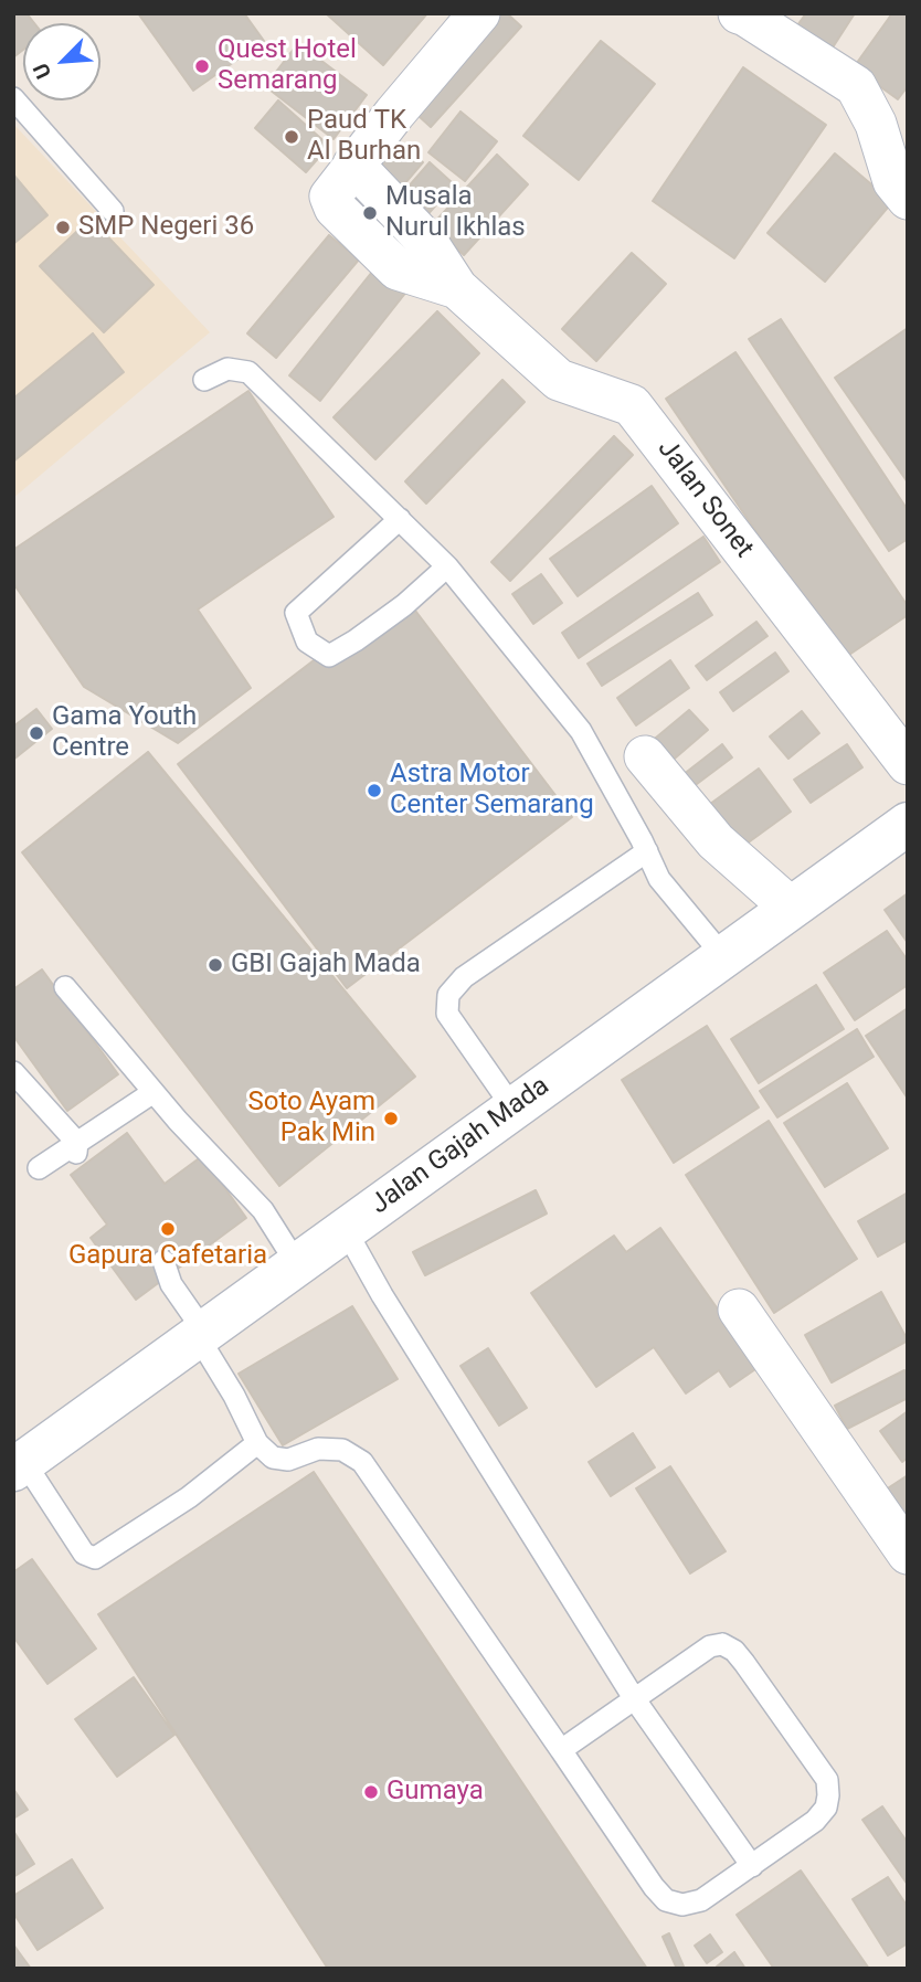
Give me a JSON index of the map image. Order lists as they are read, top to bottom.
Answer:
{
  "streets": {
    "main road": ["Jalan Gajah Mada"],
    "street": ["Jalan Sonet"]
  },
  "places": [
    "Quest Hotel Semarang",
    "Paud TK Al Burhan",
    "Musala Nurul Ikhlas",
    "SMP Negeri 36",
    "Gama Youth Centre",
    "Astra Motor Center Semarang",
    "GBI Gajah Mada",
    "Soto Ayam Pak Min",
    "Gapura Cafetaria",
    "Gumaya"
  ],
  "north": "bottom left"
}
